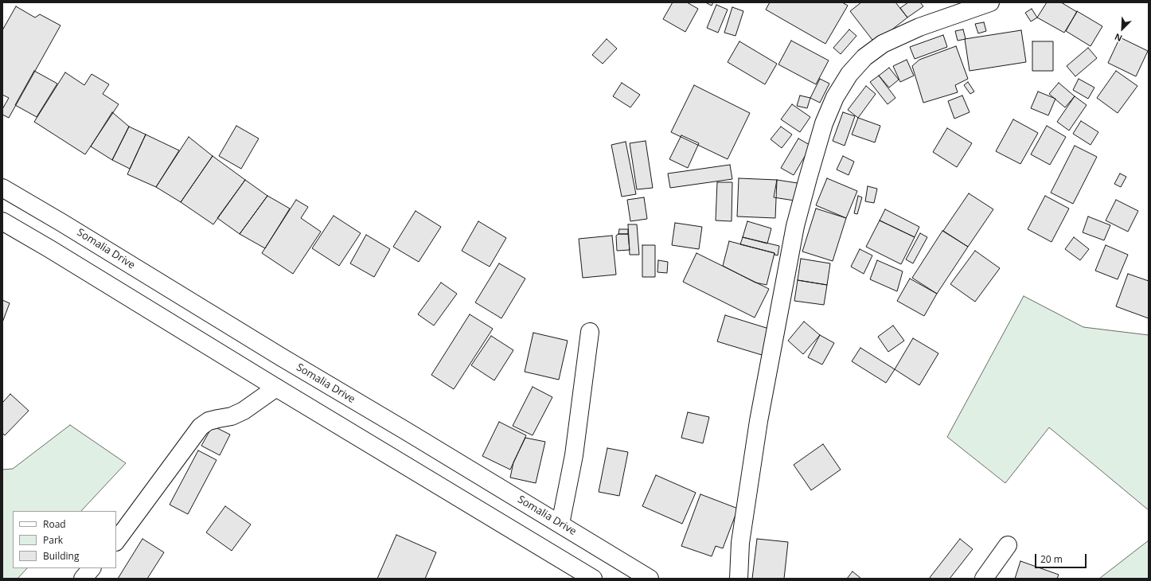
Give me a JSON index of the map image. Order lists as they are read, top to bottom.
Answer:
{
  "streets": {
    "main road": ["Somalia Drive"]
  },
  "legend": ["Road", "Park", "Building"],
  "scale_bar": "20 m",
  "north": "bottom left"
}
